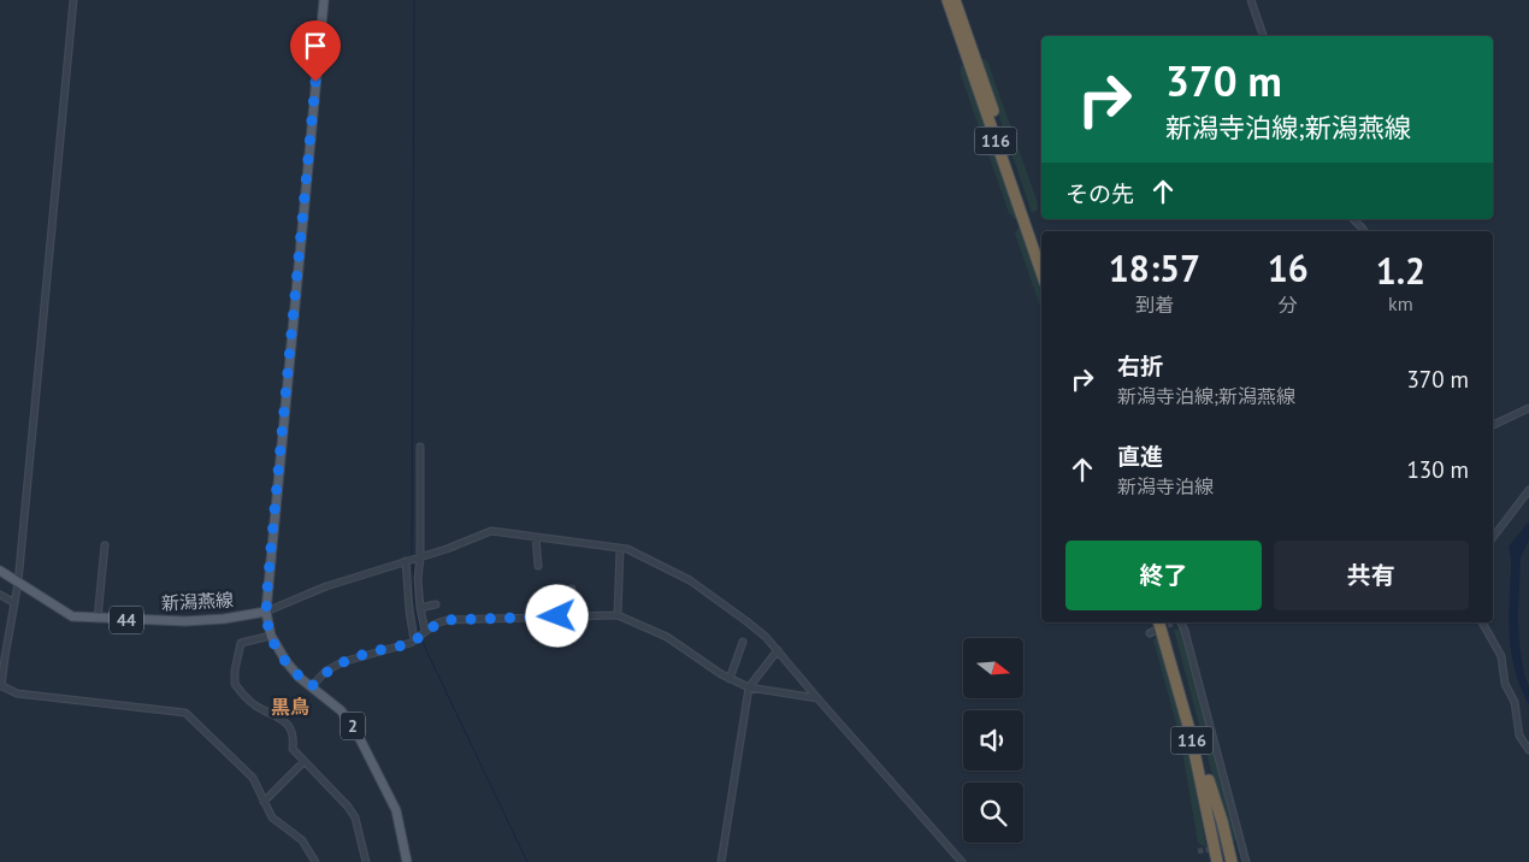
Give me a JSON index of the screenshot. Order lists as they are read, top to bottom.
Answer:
{
  "streets": {
    "highway": ["116"],
    "main road": ["新潟燕線", "44", "2"]
  },
  "crossings": [
    ["新潟燕線", "2"]
  ],
  "districts": ["黒鳥"],
  "north": "right",
  "page": {
    "turn": ["370 m", "新潟寺泊線;新潟燕線"],
    "then": "その先",
    "eta": [
      "18:57",
      "到着",
      "16",
      "分",
      "1.2",
      "km"
    ],
    "list": [
      {
        "name": "右折",
        "note": "新潟寺泊線;新潟燕線",
        "value": "370 m"
      },
      {
        "name": "直進",
        "note": "新潟寺泊線",
        "value": "130 m"
      }
    ],
    "buttons": ["終了", "共有"]
  }
}
